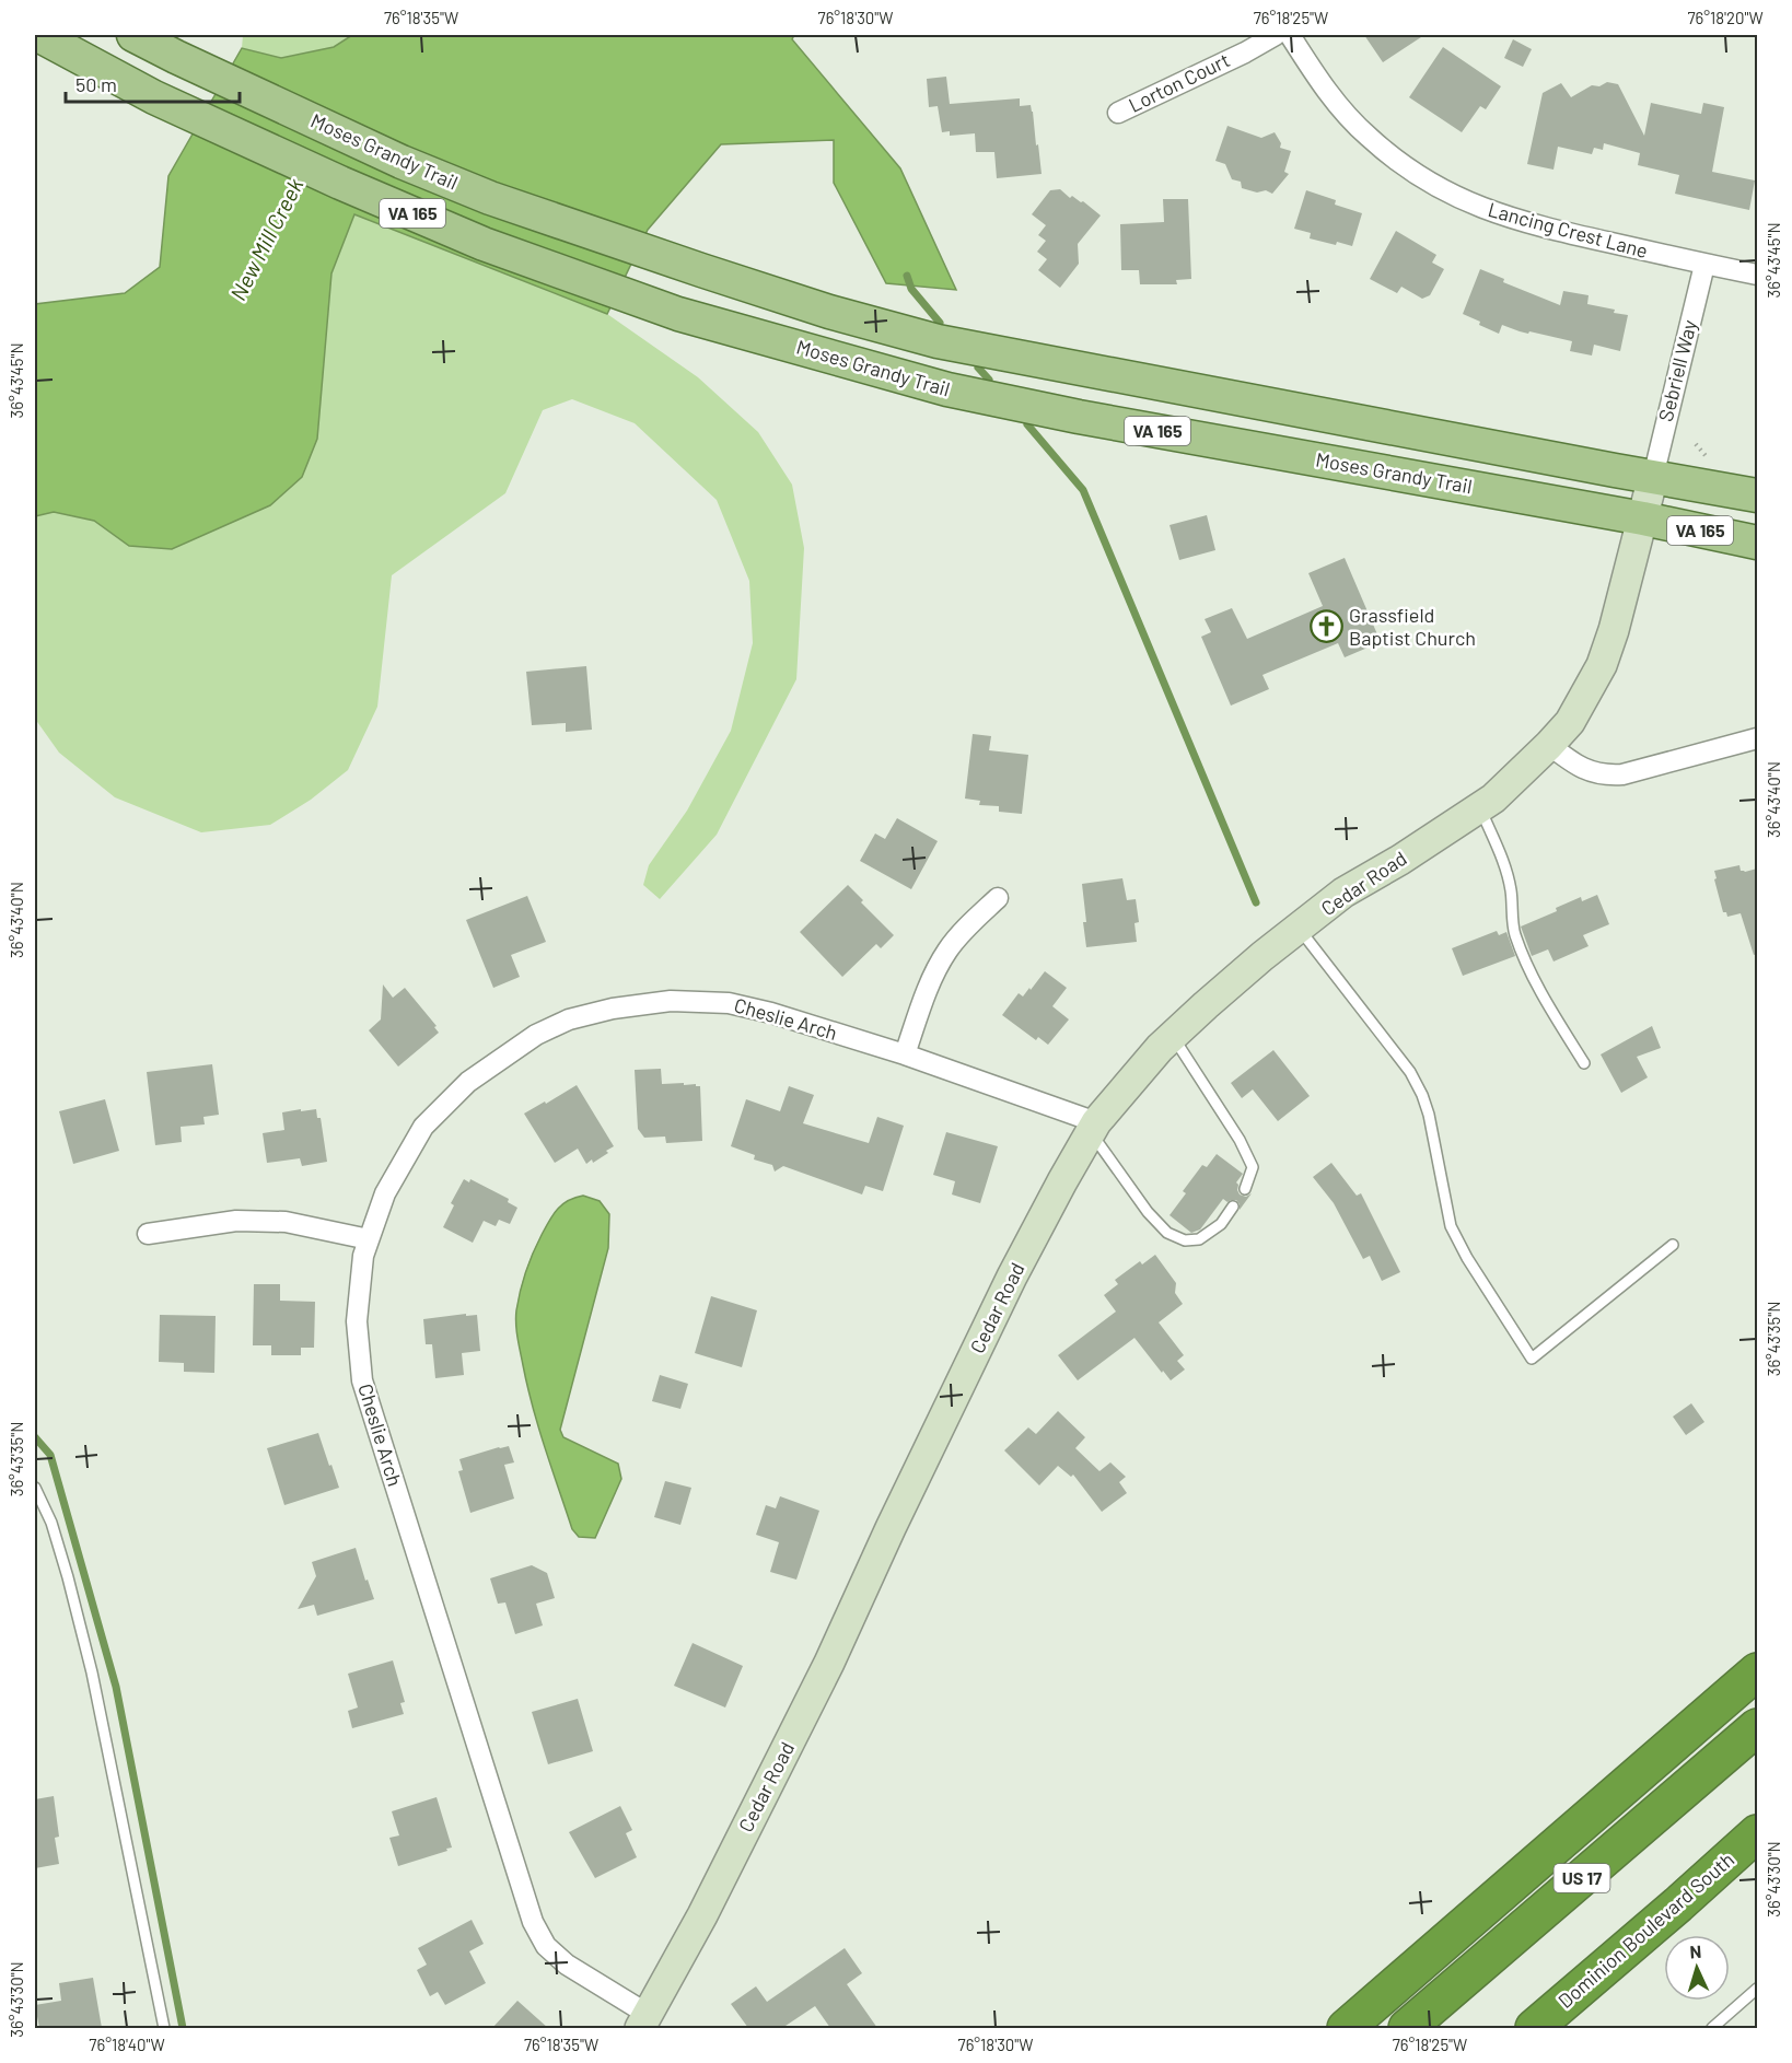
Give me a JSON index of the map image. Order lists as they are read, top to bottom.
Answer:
{
  "streets": {
    "highway": ["US 17", "Dominion Boulevard South"],
    "main road": ["Moses Grandy Trail", "VA 165"],
    "street": [
      "Lorton Court",
      "Lancing Crest Lane",
      "Sebriell Way",
      "Cedar Road",
      "Cheslie Arch"
    ]
  },
  "crossings": [
    ["Moses Grandy Trail", "Sebriell Way"],
    ["Moses Grandy Trail", "Cedar Road"],
    ["Lancing Crest Lane", "Sebriell Way"],
    ["Sebriell Way", "Cedar Road"],
    ["Cedar Road", "Cheslie Arch"]
  ],
  "water": ["New Mill Creek"],
  "places": {
    "church": ["Grassfield Baptist Church"]
  },
  "scale_bar": "50 m",
  "north": "top",
  "coordinates": [
    "76°18'35\"W",
    "76°18'30\"W",
    "76°18'25\"W",
    "76°18'20\"W",
    "36°43'45\"N",
    "36°43'40\"N",
    "36°43'35\"N",
    "36°43'30\"N",
    "76°18'40\"W"
  ]
}
